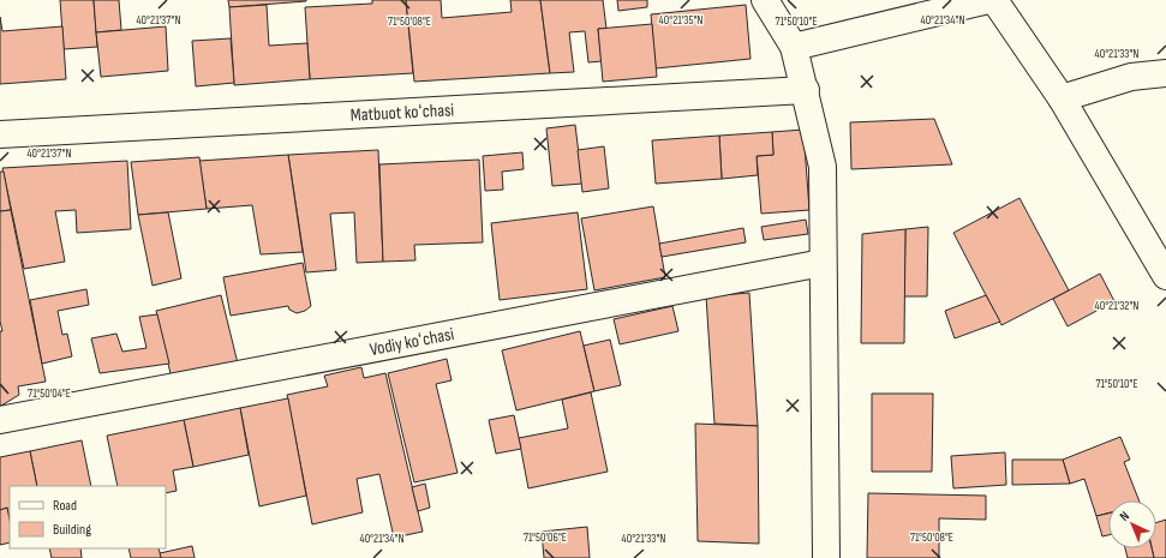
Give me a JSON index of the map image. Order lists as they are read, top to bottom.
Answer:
{
  "streets": {
    "street": ["Matbuot koʻchasi", "Vodiy koʻchasi"]
  },
  "legend": ["Road", "Building"],
  "north": "top left",
  "coordinates": [
    "40°21'37\"N",
    "40°21'35\"N",
    "40°21'34\"N",
    "71°50'08\"E",
    "71°50'10\"E",
    "40°21'33\"N",
    "40°21'32\"N",
    "71°50'04\"E",
    "71°50'06\"E"
  ]
}
